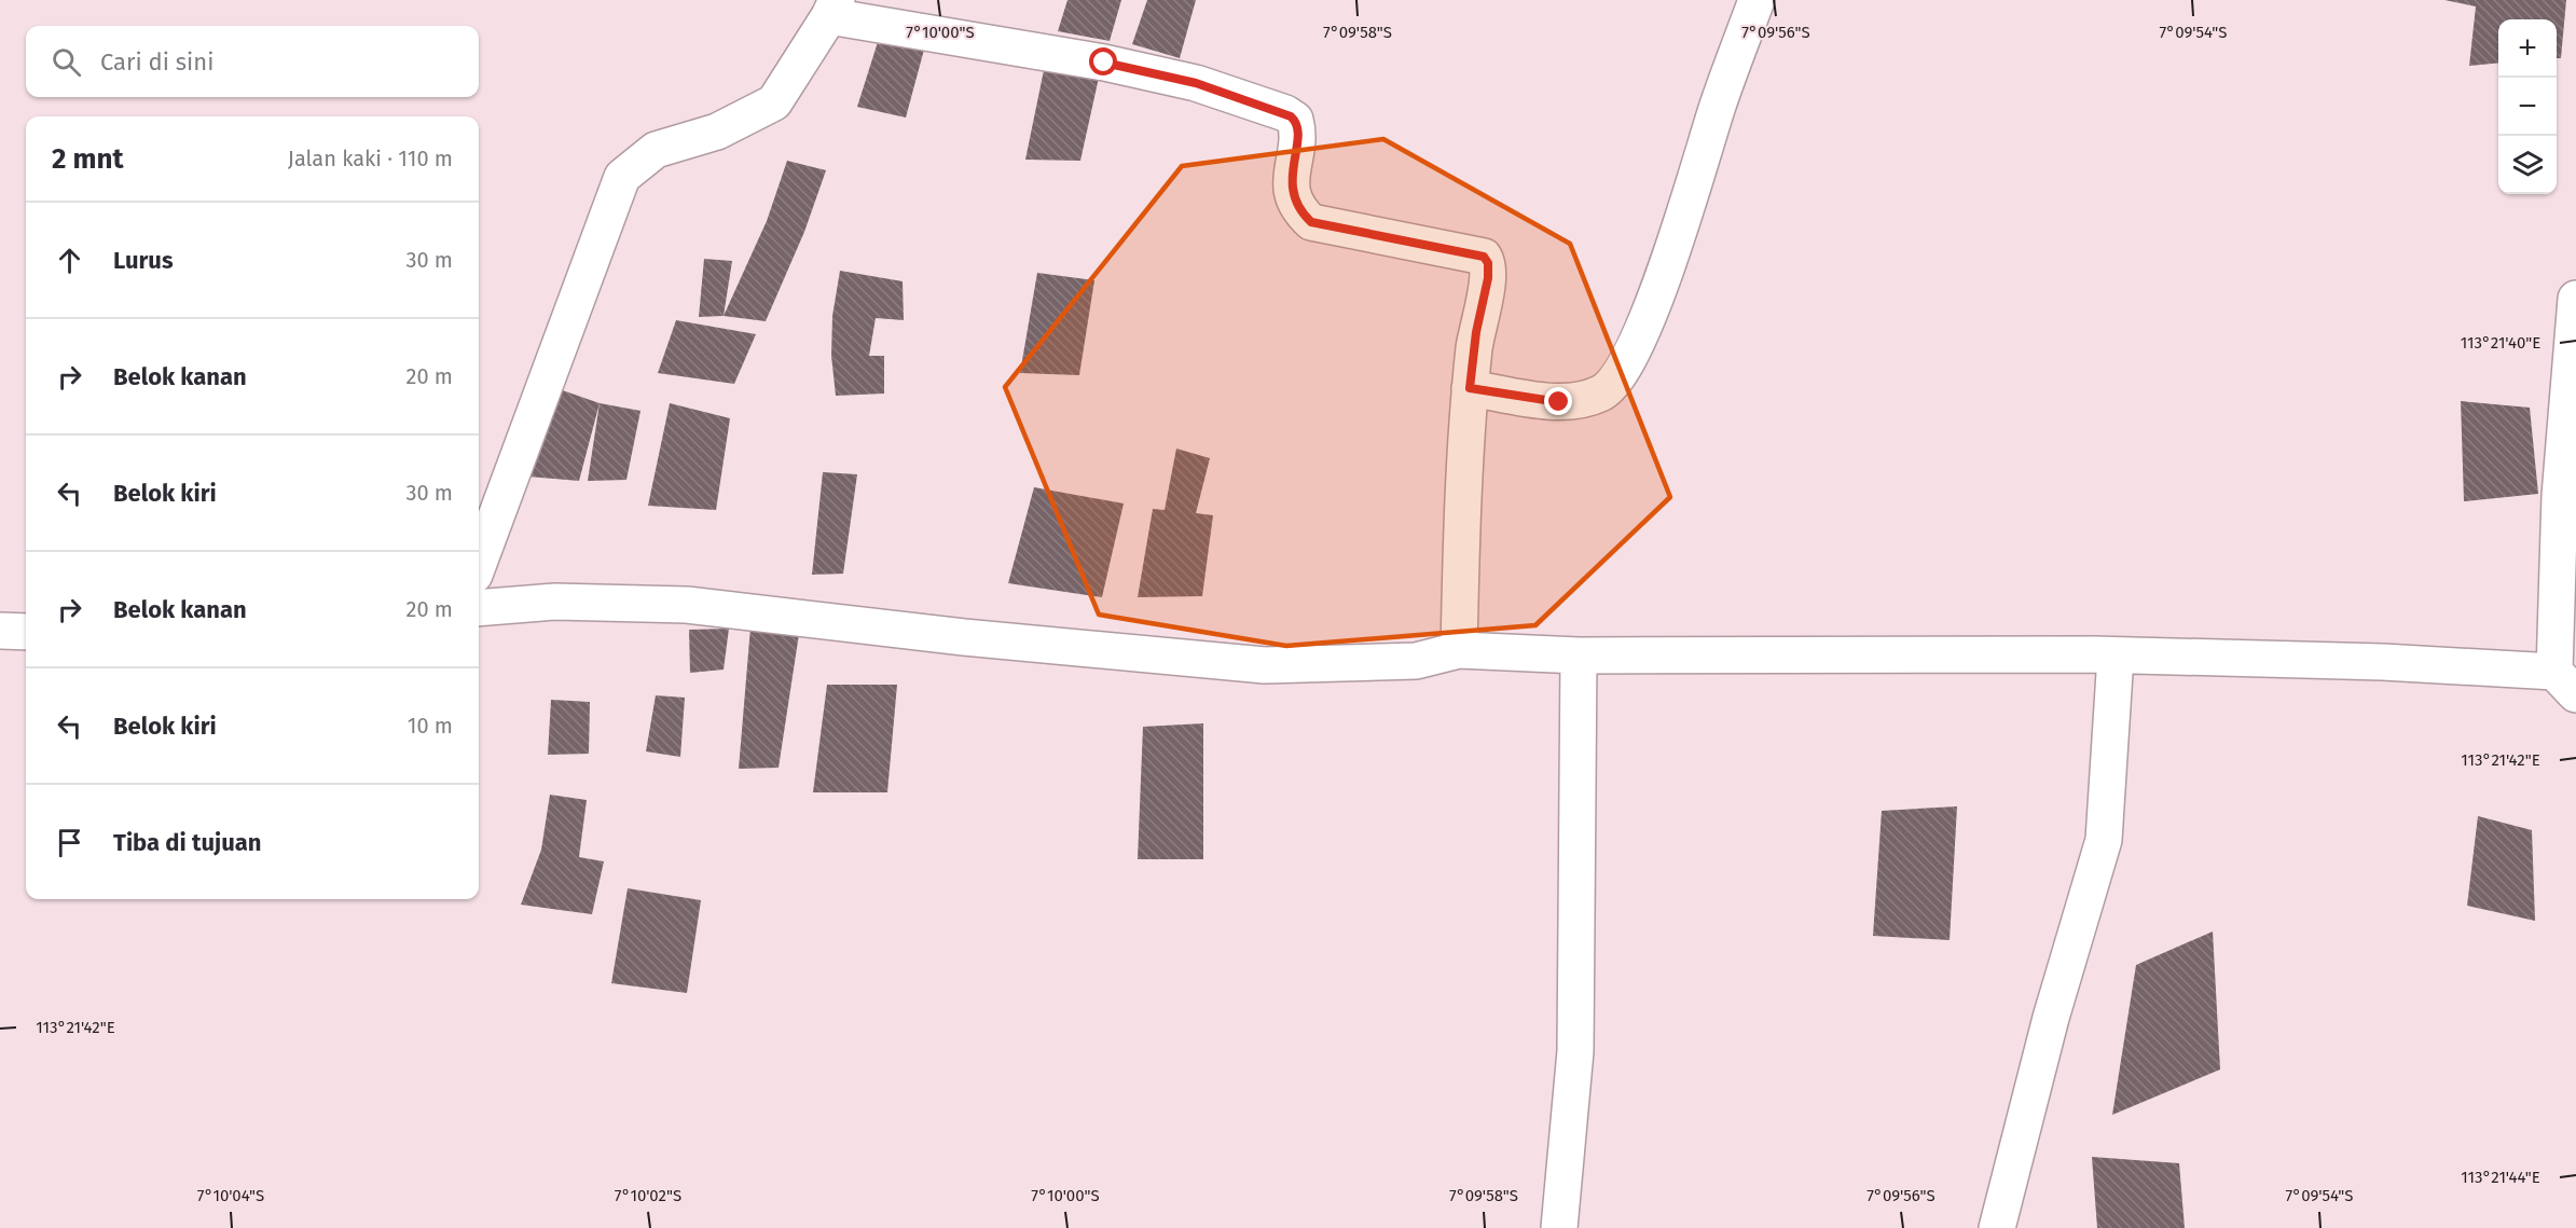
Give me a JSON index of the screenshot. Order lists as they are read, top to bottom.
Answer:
{
  "page": {
    "map_buttons": ["+", "−"],
    "search": "Cari di sini",
    "heading": ["2 mnt", "Jalan kaki · 110 m"],
    "list": [
      ["Lurus", "30 m"],
      ["Belok kanan", "20 m"],
      ["Belok kiri", "30 m"],
      ["Belok kanan", "20 m"],
      ["Belok kiri", "10 m"],
      "Tiba di tujuan"
    ]
  },
  "coordinates": [
    "7°10'00\"S",
    "7°09'58\"S",
    "7°09'56\"S",
    "7°09'54\"S",
    "113°21'40\"E",
    "113°21'42\"E",
    "113°21'44\"E",
    "7°10'04\"S",
    "7°10'02\"S"
  ]
}
